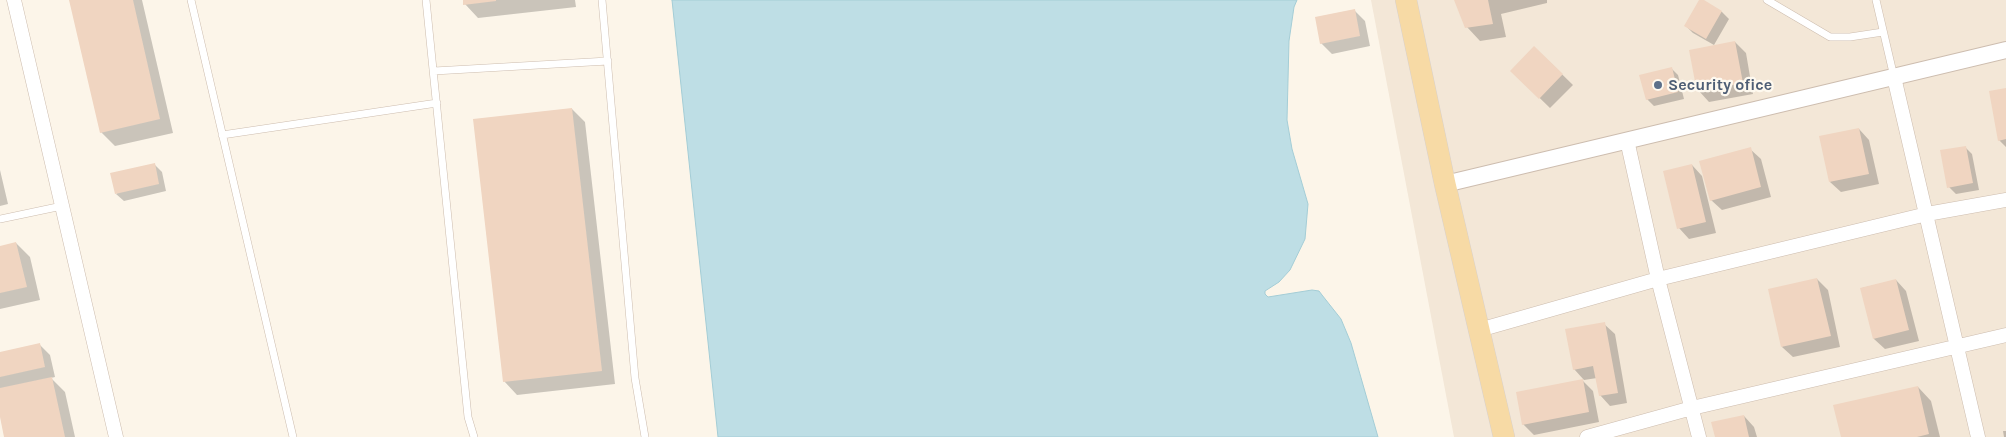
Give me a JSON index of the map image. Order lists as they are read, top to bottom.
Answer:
{
  "places": ["Security ofice"]
}
